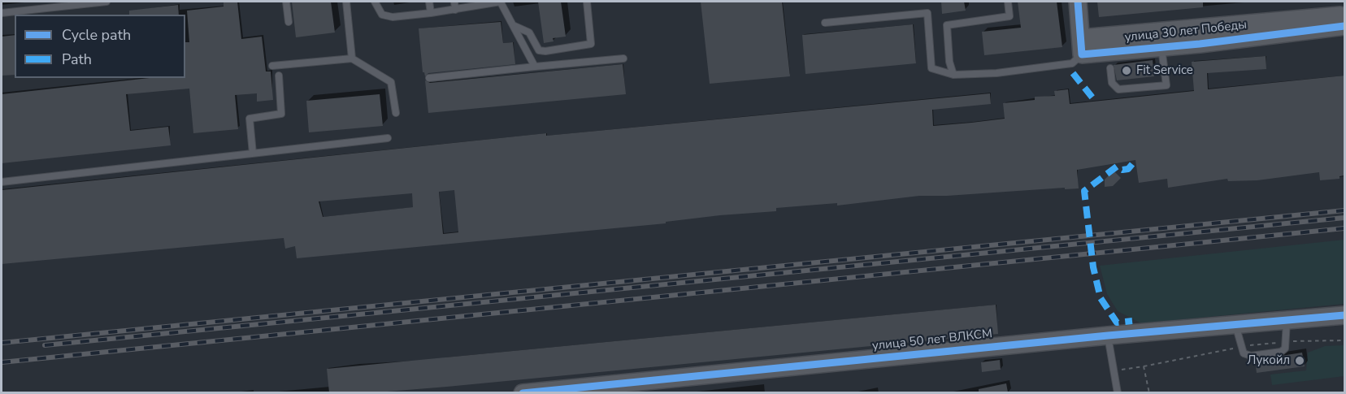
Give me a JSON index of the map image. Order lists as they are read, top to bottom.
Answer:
{
  "streets": {
    "street": ["улица 30 лет Победы", "улица 50 лет ВЛКСМ"]
  },
  "places": ["Fit Service", "Лукойл"],
  "legend": ["Cycle path", "Path"]
}
